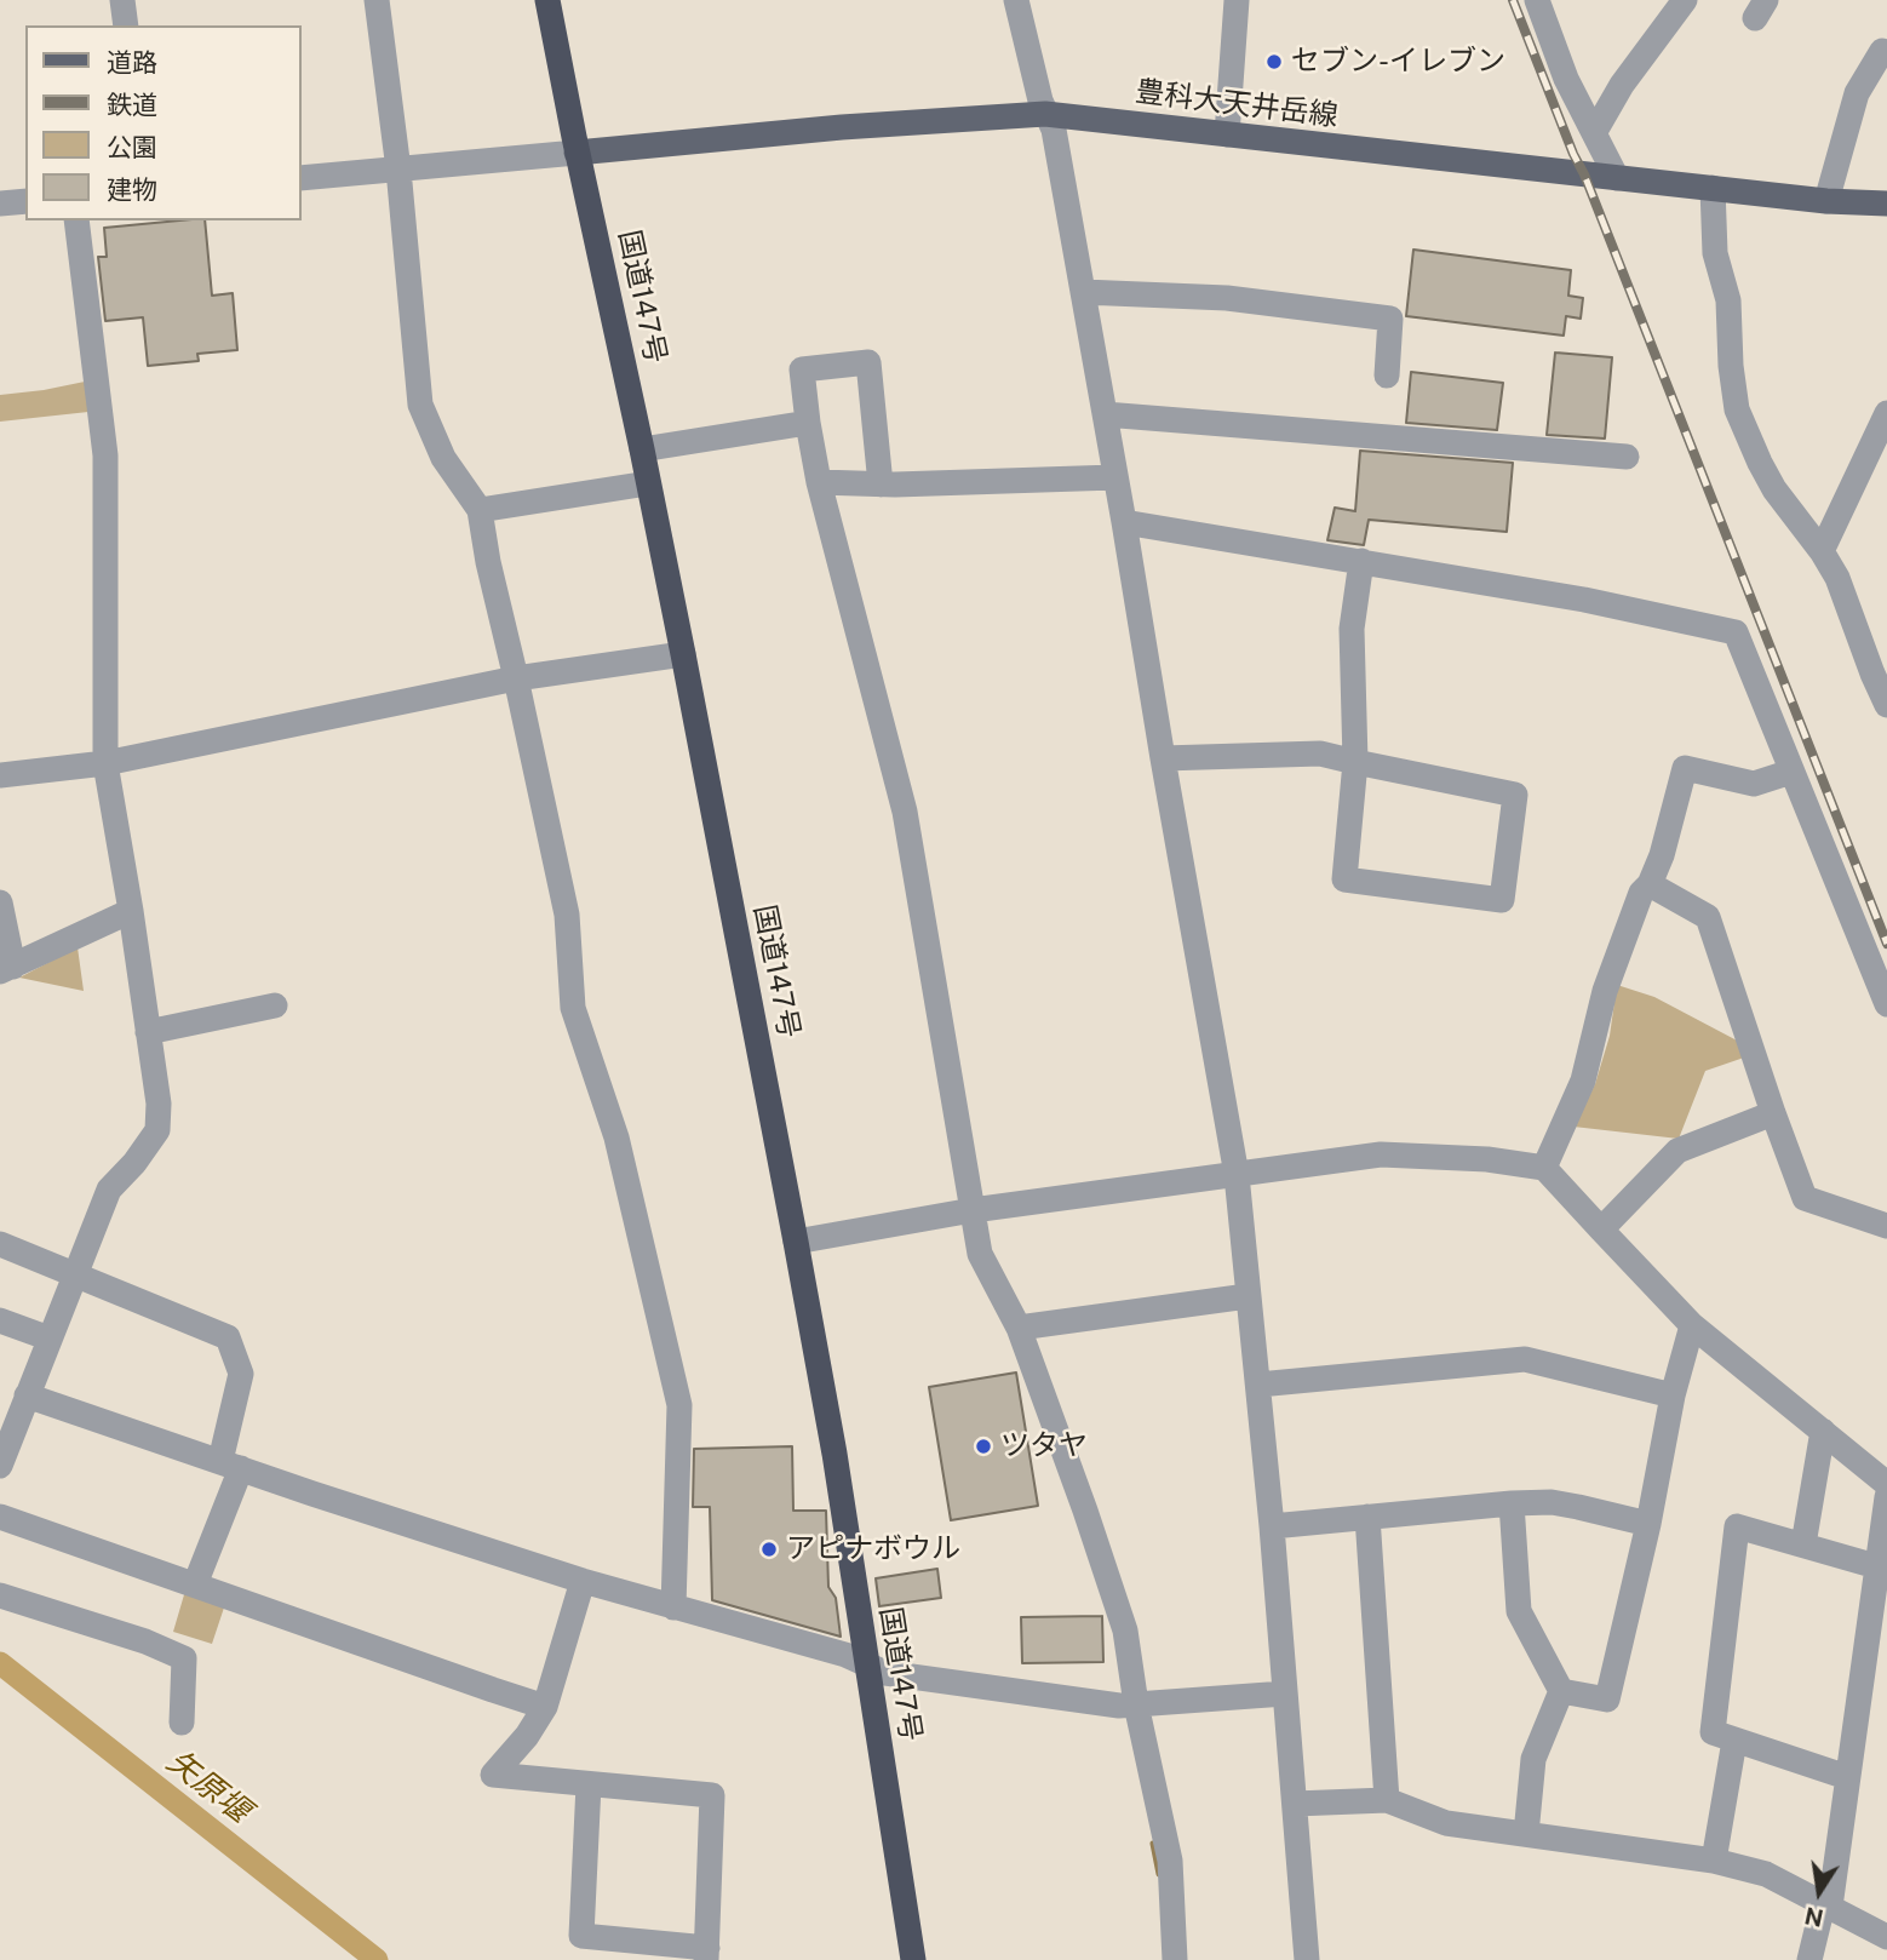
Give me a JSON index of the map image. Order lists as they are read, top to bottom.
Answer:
{
  "streets": {
    "highway": ["国道147号"],
    "main road": ["豊科大天井岳線"]
  },
  "crossings": [
    ["豊科大天井岳線", "国道147号"]
  ],
  "water": ["矢原堰"],
  "places": ["セブン-イレブン", "ツタヤ", "アピナボウル"],
  "legend": [
    "道路",
    "鉄道",
    "公園",
    "建物"
  ],
  "north": "bottom"
}
